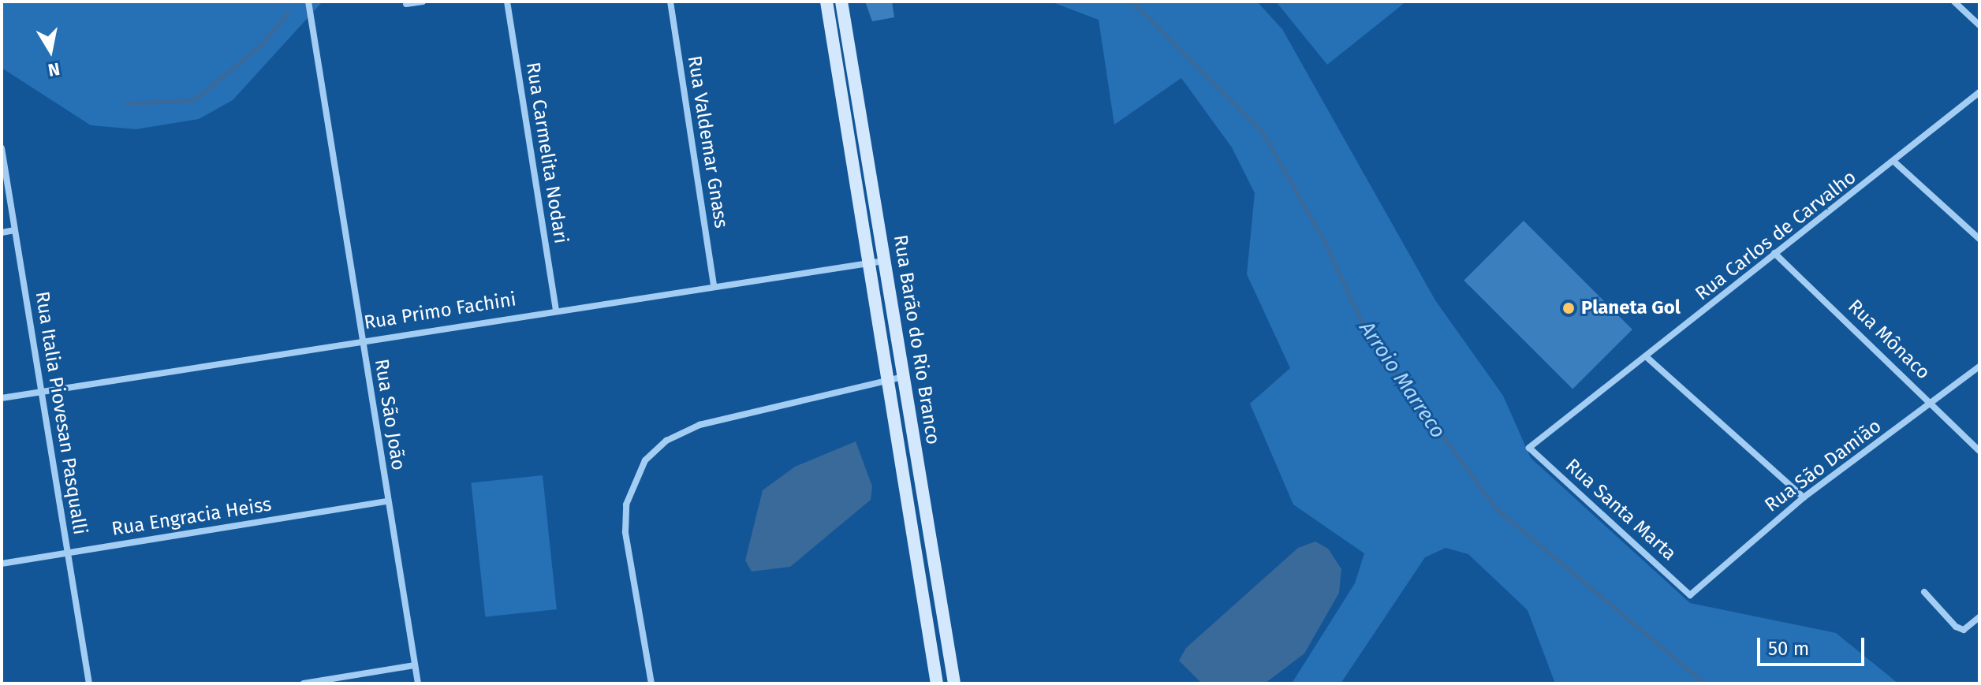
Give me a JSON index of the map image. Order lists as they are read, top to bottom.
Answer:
{
  "streets": {
    "main road": ["Rua Barão do Rio Branco"],
    "street": [
      "Rua Valdemar Gnass",
      "Rua Carmelita Nodari",
      "Rua Carlos de Carvalho",
      "Rua Primo Fachini",
      "Rua Mônaco",
      "Rua Italia Piovesan Pasqualli",
      "Rua São João",
      "Rua São Damião",
      "Rua Santa Marta",
      "Rua Engracia Heiss"
    ]
  },
  "crossings": [
    ["Rua Valdemar Gnass", "Rua Primo Fachini"],
    ["Rua Carmelita Nodari", "Rua Primo Fachini"],
    ["Rua Carlos de Carvalho", "Rua Mônaco"],
    ["Rua Carlos de Carvalho", "Rua Santa Marta"],
    ["Rua Primo Fachini", "Rua Barão do Rio Branco"],
    ["Rua Primo Fachini", "Rua Italia Piovesan Pasqualli"],
    ["Rua Primo Fachini", "Rua São João"],
    ["Rua Mônaco", "Rua São Damião"],
    ["Rua Italia Piovesan Pasqualli", "Rua Engracia Heiss"],
    ["Rua São João", "Rua Engracia Heiss"],
    ["Rua São Damião", "Rua Santa Marta"]
  ],
  "water": ["Arroio Marreco"],
  "places": ["Planeta Gol"],
  "scale_bar": "50 m",
  "north": "bottom"
}
